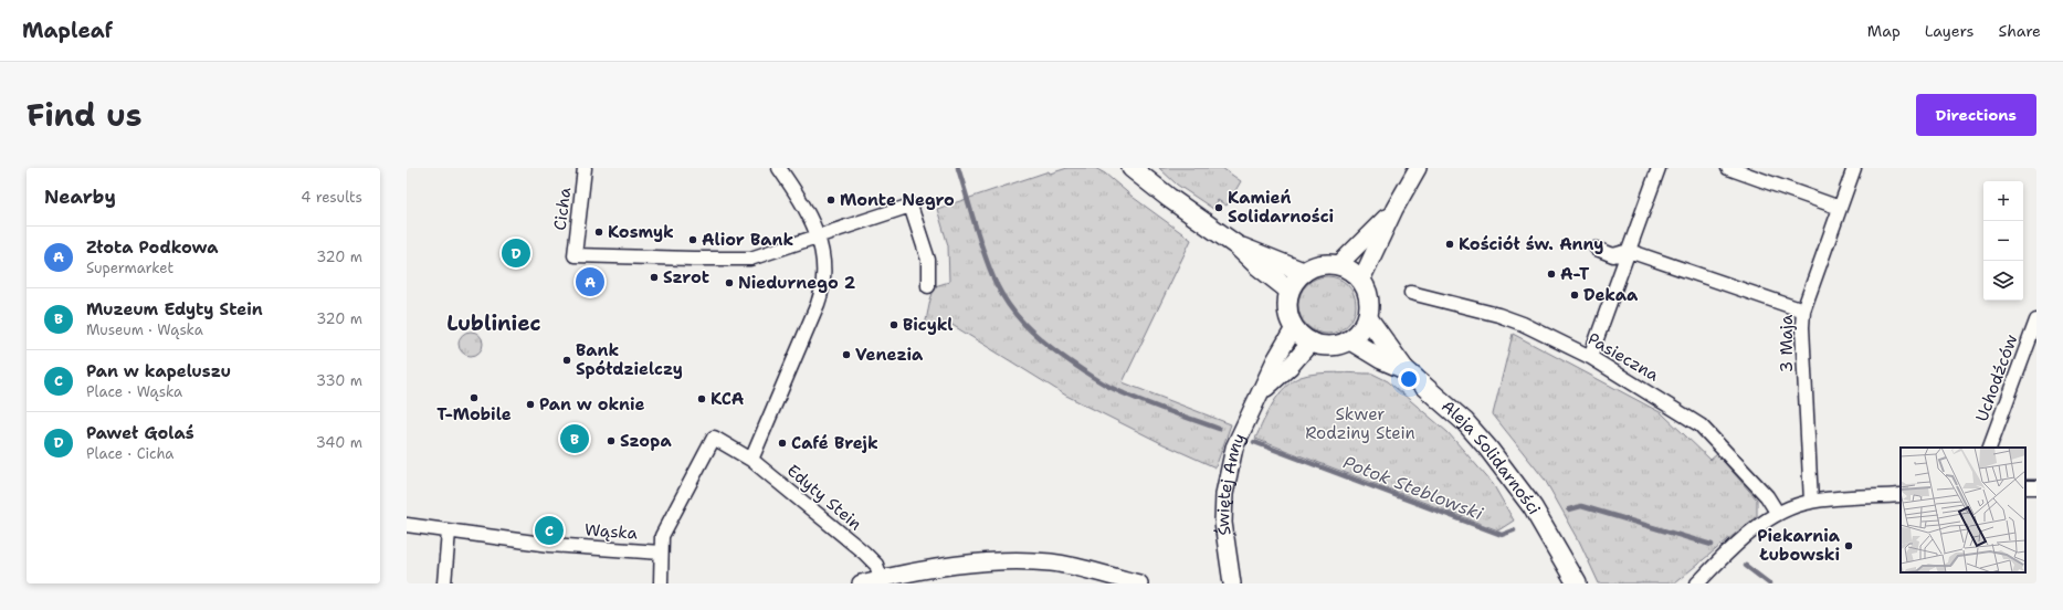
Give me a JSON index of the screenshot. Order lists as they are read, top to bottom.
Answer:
{
  "streets": {
    "main road": ["Aleja Solidarności"],
    "street": [
      "Cicha",
      "3 Maja",
      "Pasieczna",
      "Uchodźców",
      "Świętej Anny",
      "Edyty Stein",
      "Wąska"
    ]
  },
  "crossings": [
    ["Aleja Solidarności", "Świętej Anny"],
    ["Edyty Stein", "Wąska"]
  ],
  "districts": ["Lubliniec"],
  "water": ["Potok Steblowski"],
  "parks": ["Skwer Rodziny Stein"],
  "places": [
    "Monte Negro",
    "Kamień Solidarności",
    "Kosmyk",
    "Alior Bank",
    "Kościół św. Anny",
    "A-T",
    "Szrot",
    "Niedurnego 2",
    "Dekaa",
    "Bicykl",
    "Venezia",
    "Bank Spółdzielczy",
    "T-Mobile",
    "KCA",
    "Pan w oknie",
    "Szopa",
    "Café Brejk",
    "Piekarnia Łubowski"
  ],
  "page": {
    "header": "Mapleaf",
    "nav": ["Map", "Layers", "Share"],
    "title": "Find us",
    "buttons": "Directions",
    "heading": ["Nearby", "4 results"],
    "map_buttons": ["+", "−"],
    "list": [
      {
        "mark": "A",
        "name": "Złota Podkowa",
        "note": "Supermarket",
        "value": "320 m"
      },
      {
        "mark": "B",
        "name": "Muzeum Edyty Stein",
        "note": "Museum · Wąska",
        "value": "320 m"
      },
      {
        "mark": "C",
        "name": "Pan w kapeluszu",
        "note": "Place · Wąska",
        "value": "330 m"
      },
      {
        "mark": "D",
        "name": "Paweł Golaś",
        "note": "Place · Cicha",
        "value": "340 m"
      }
    ],
    "pins": [
      "D",
      "A",
      "B",
      "C"
    ]
  }
}
